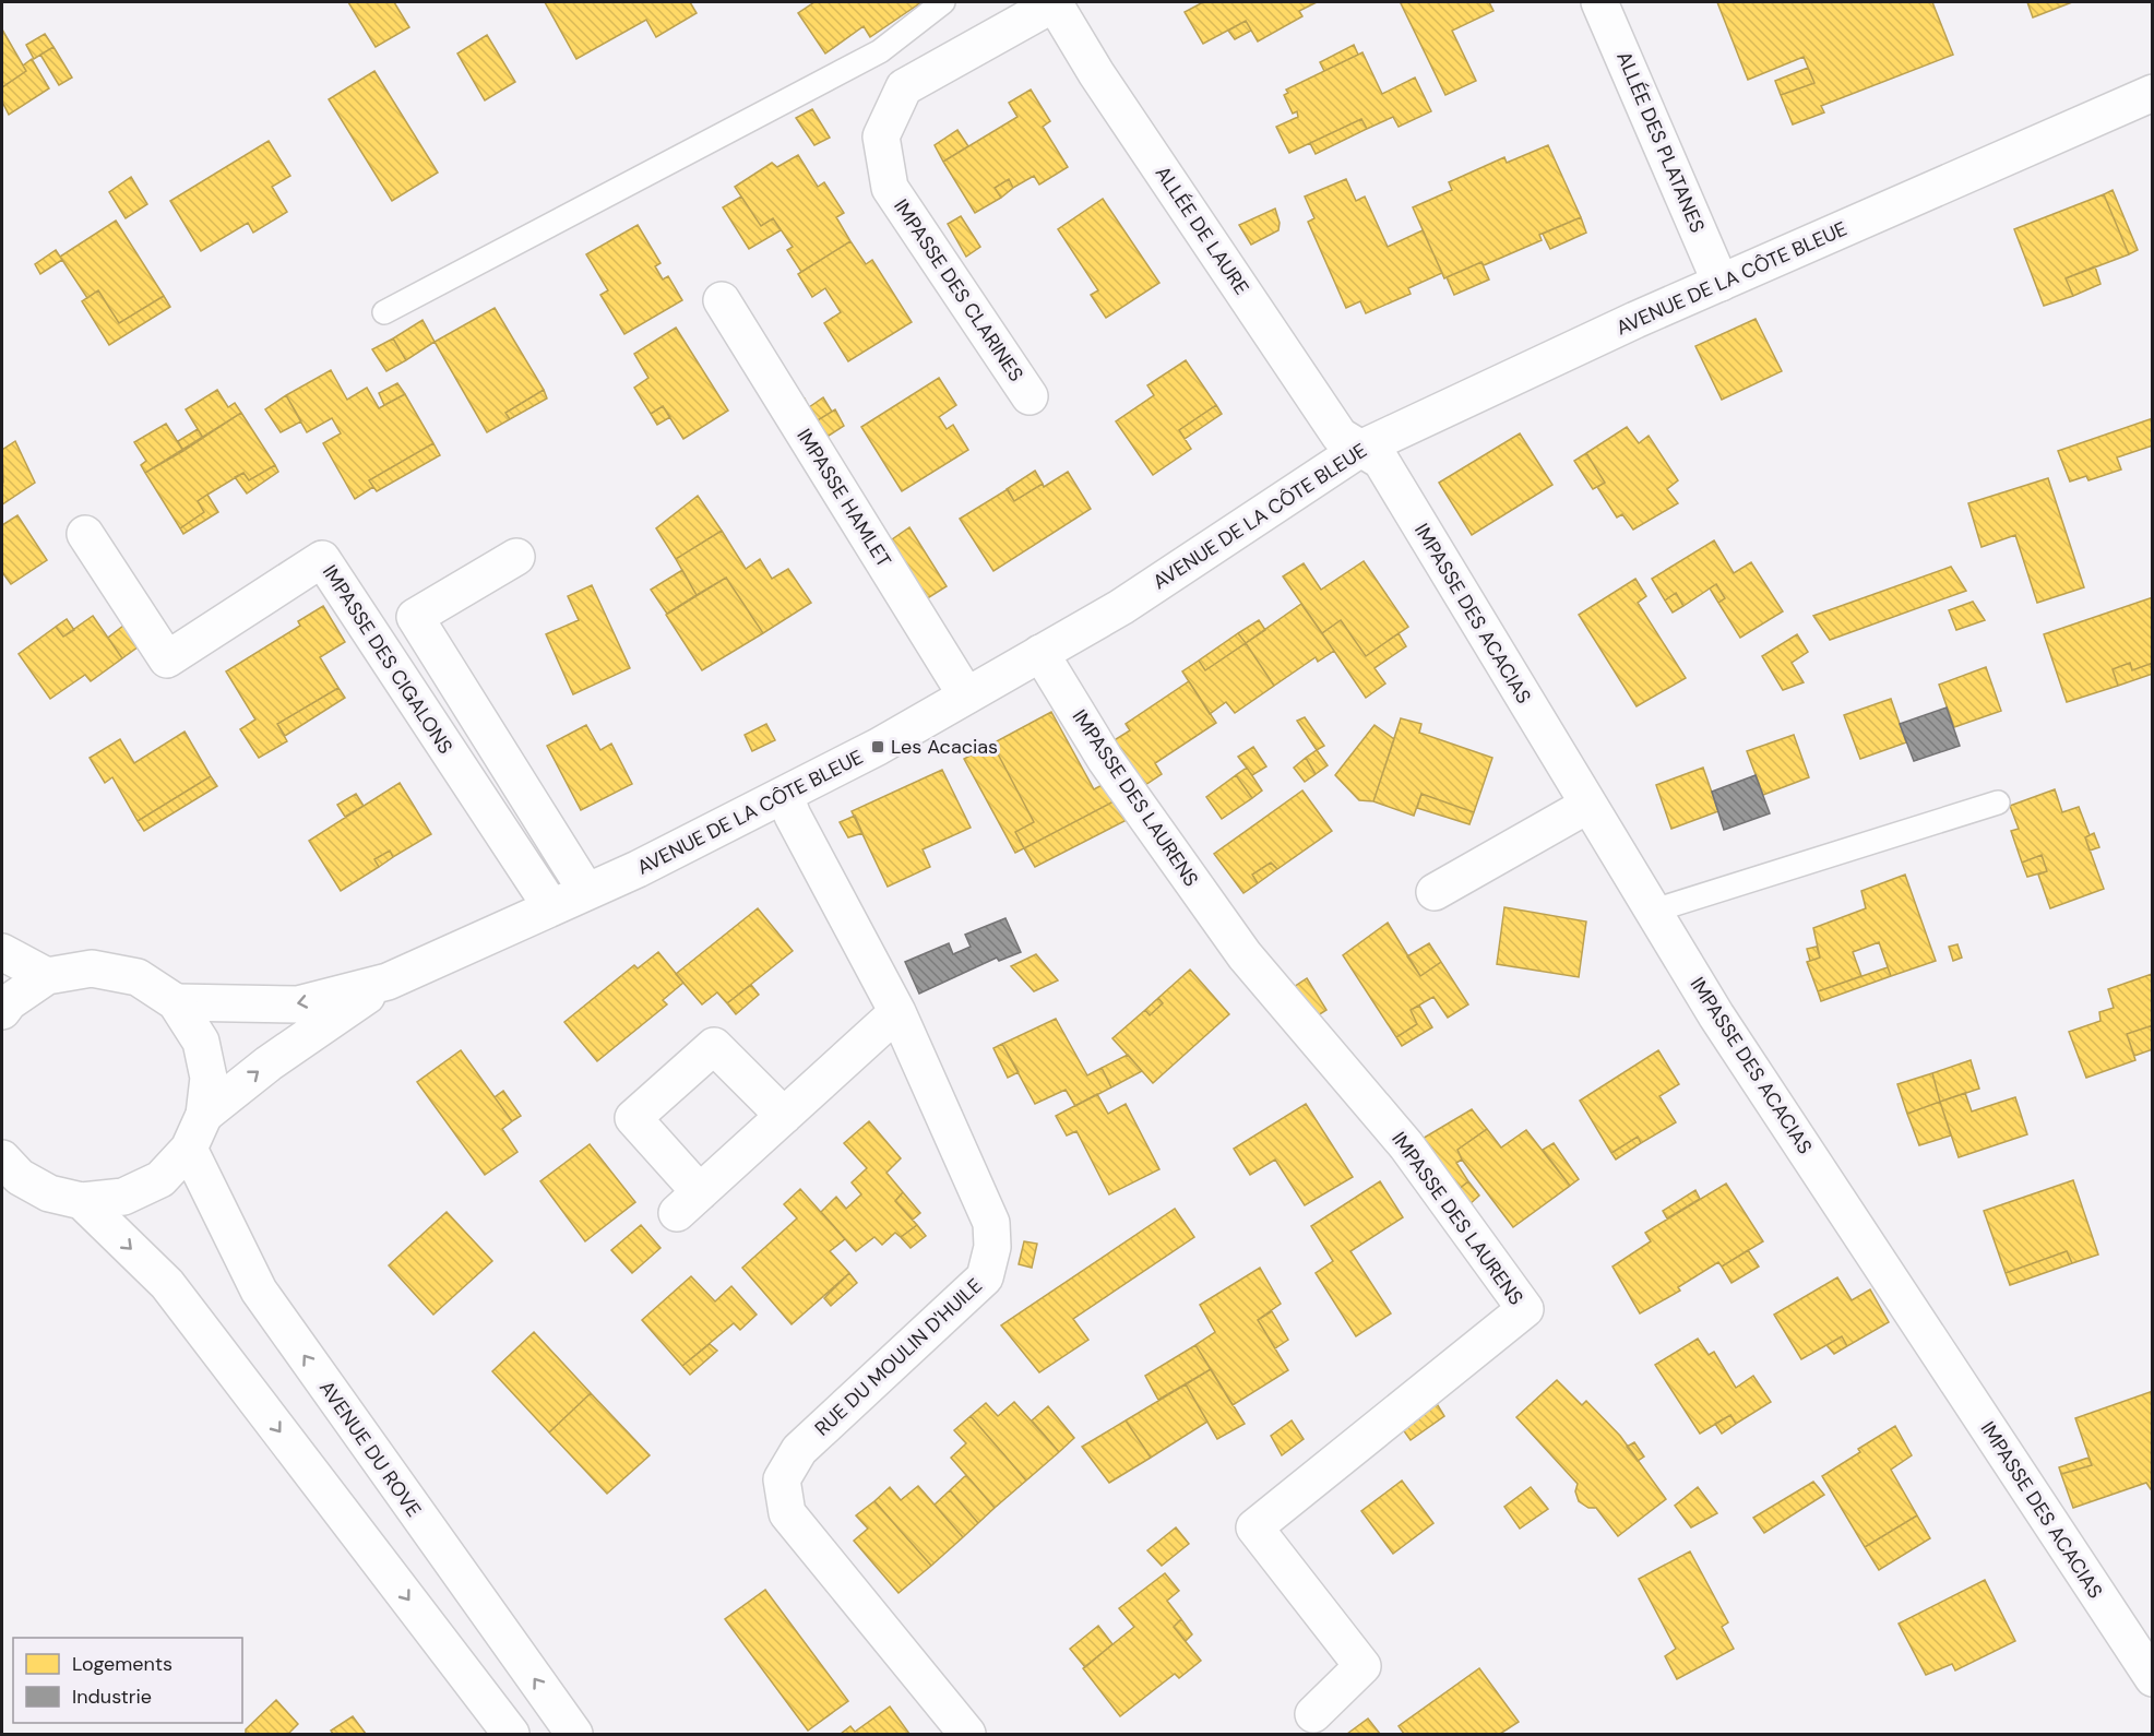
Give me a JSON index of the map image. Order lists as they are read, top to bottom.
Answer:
{
  "streets": {
    "street": [
      "ALLÉE DES PLATANES",
      "ALLÉE DE LAURE",
      "AVENUE DE LA CÔTE BLEUE",
      "IMPASSE DES CLARINES",
      "IMPASSE HAMLET",
      "IMPASSE DES ACACIAS",
      "IMPASSE DES CIGALONS",
      "IMPASSE DES LAURENS",
      "RUE DU MOULIN D'HUILE",
      "AVENUE DU ROVE"
    ]
  },
  "crossings": [
    ["ALLÉE DES PLATANES", "AVENUE DE LA CÔTE BLEUE"],
    ["ALLÉE DE LAURE", "AVENUE DE LA CÔTE BLEUE"],
    ["ALLÉE DE LAURE", "IMPASSE DES CLARINES"],
    ["ALLÉE DE LAURE", "IMPASSE DES ACACIAS"],
    ["AVENUE DE LA CÔTE BLEUE", "IMPASSE HAMLET"],
    ["AVENUE DE LA CÔTE BLEUE", "IMPASSE DES ACACIAS"],
    ["AVENUE DE LA CÔTE BLEUE", "IMPASSE DES CIGALONS"],
    ["AVENUE DE LA CÔTE BLEUE", "IMPASSE DES LAURENS"],
    ["AVENUE DE LA CÔTE BLEUE", "RUE DU MOULIN D'HUILE"]
  ],
  "places": {
    "transit": ["Les Acacias"]
  },
  "legend": ["Logements", "Industrie"]
}
